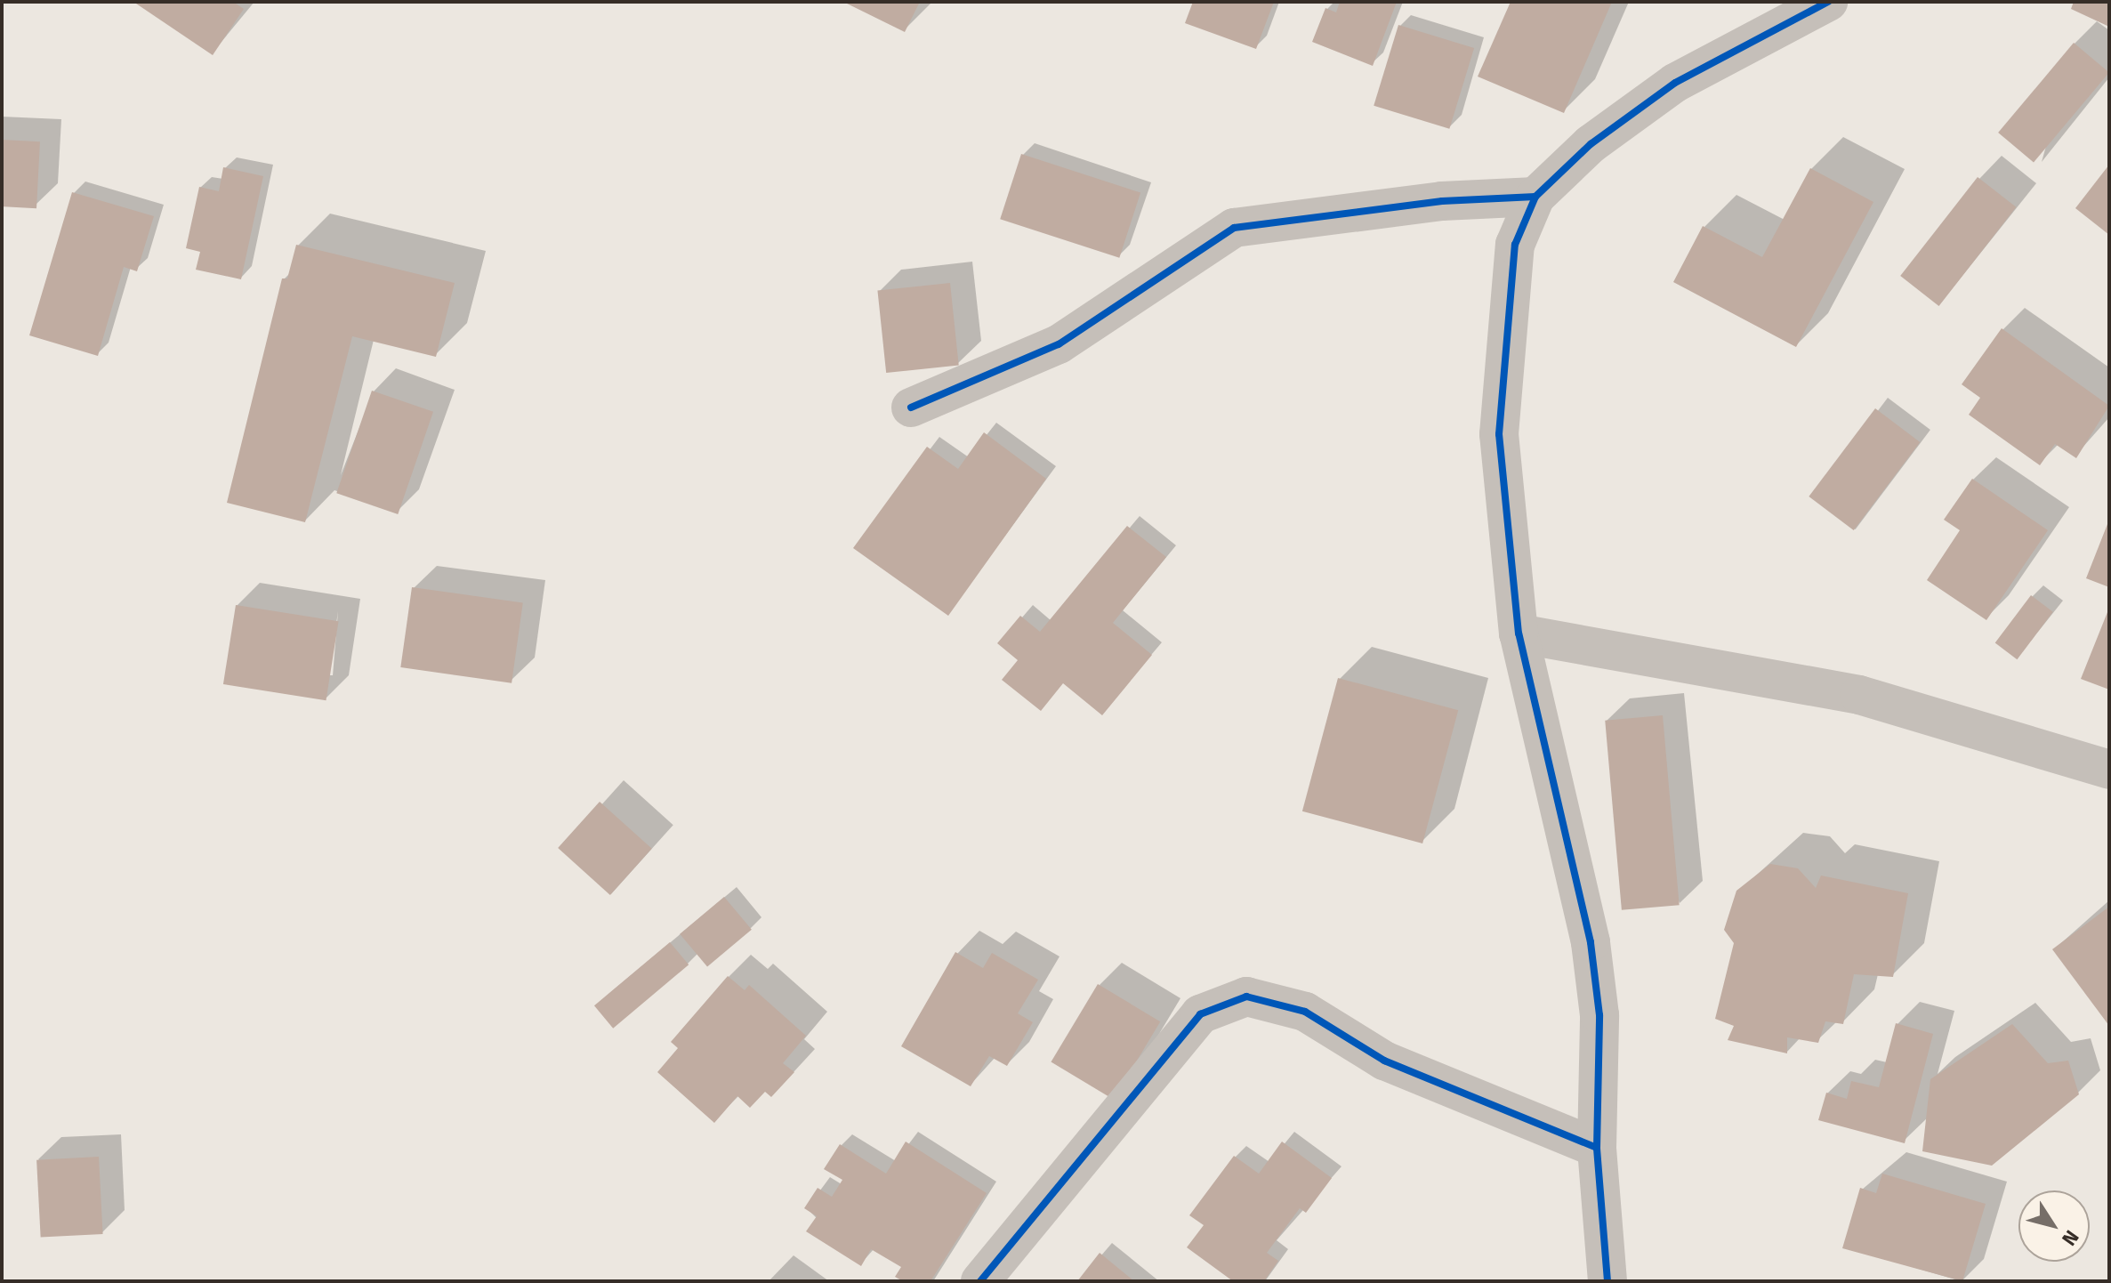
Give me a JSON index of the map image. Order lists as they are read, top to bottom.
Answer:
{
  "north": "bottom right"
}
